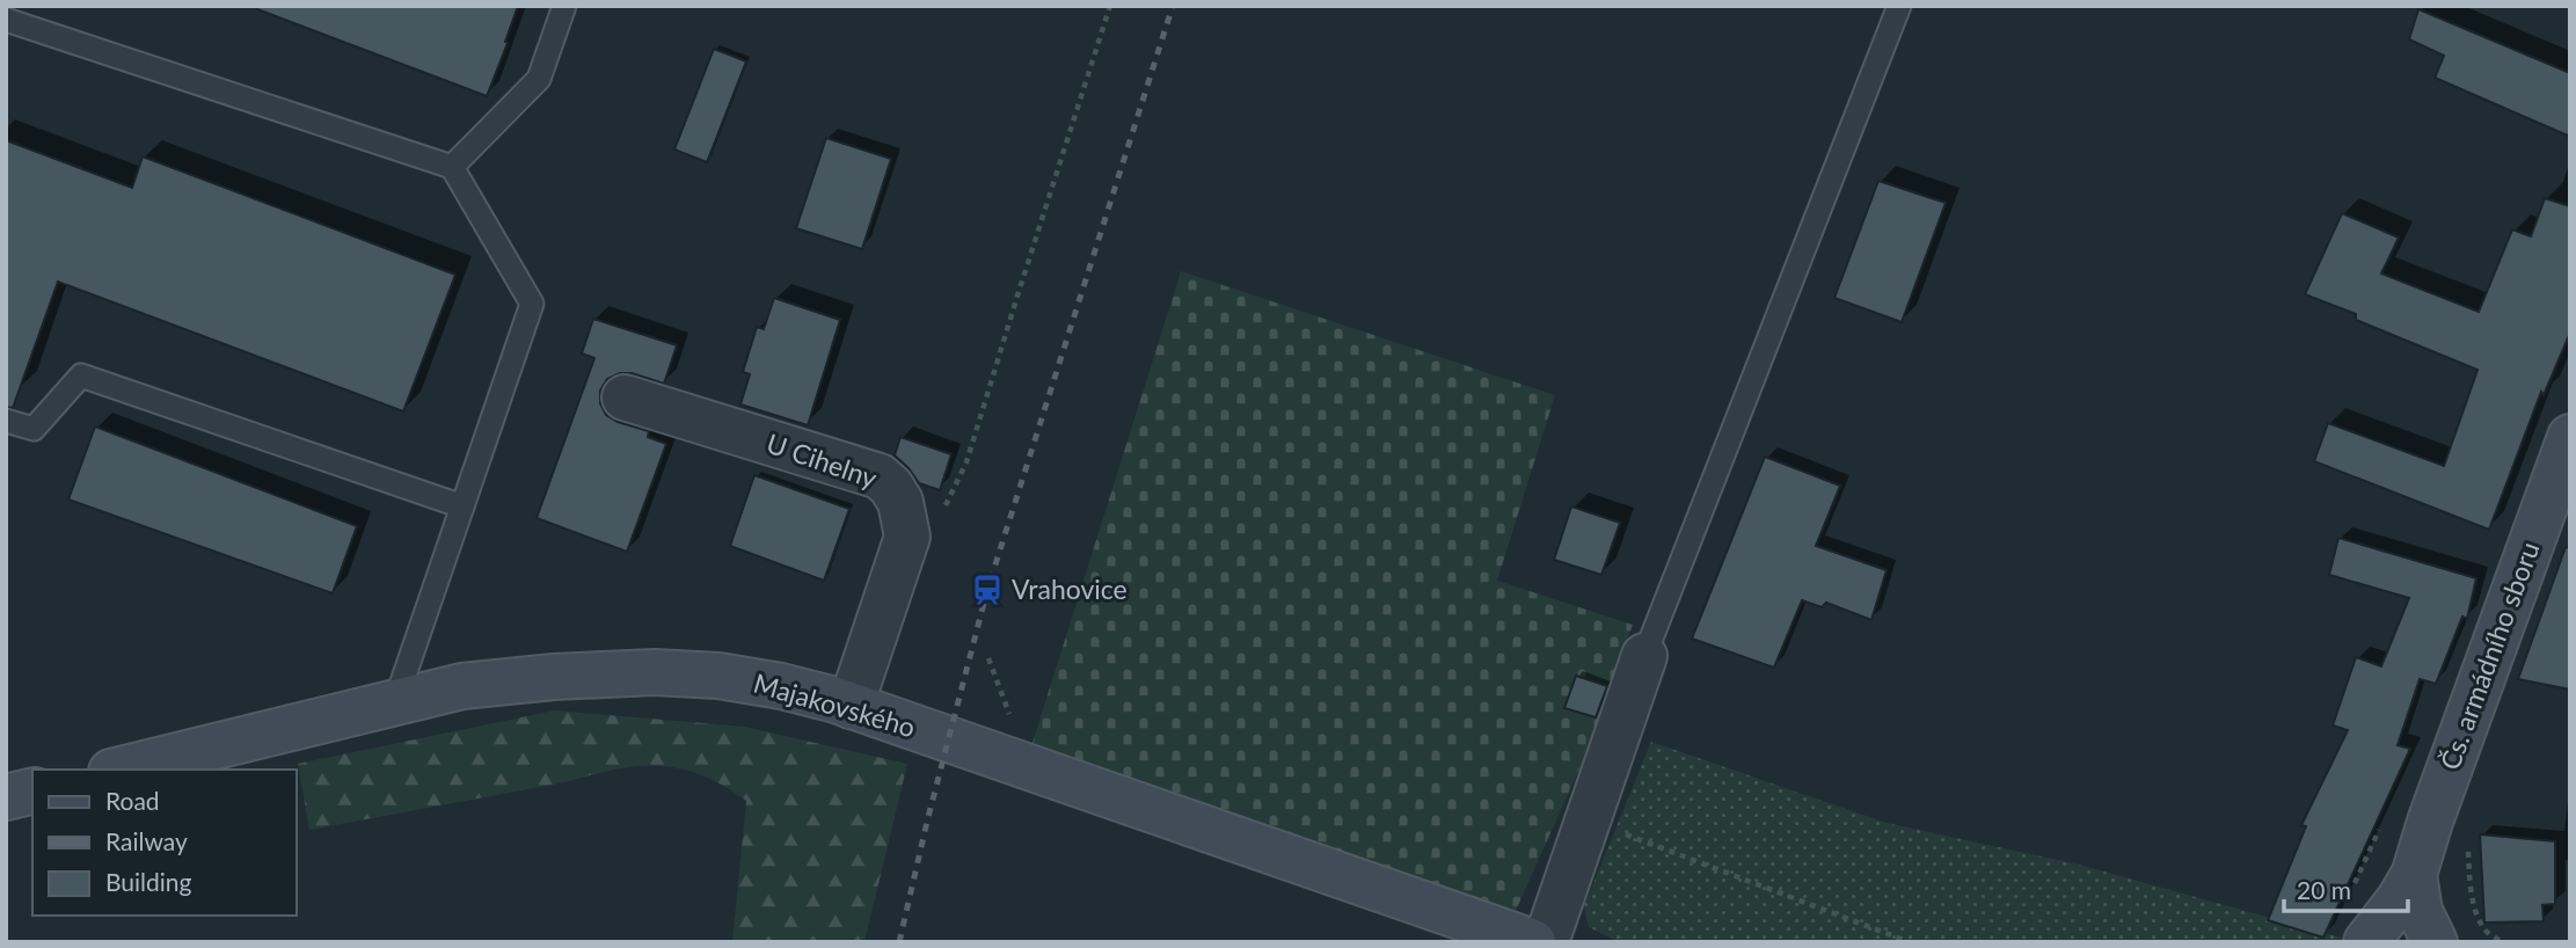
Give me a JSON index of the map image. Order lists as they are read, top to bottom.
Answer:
{
  "streets": {
    "street": ["U Cihelny", "Čs. armádního sboru", "Majakovského"]
  },
  "places": {
    "station": ["Vrahovice"]
  },
  "legend": ["Road", "Railway", "Building"],
  "scale_bar": "20 m"
}
